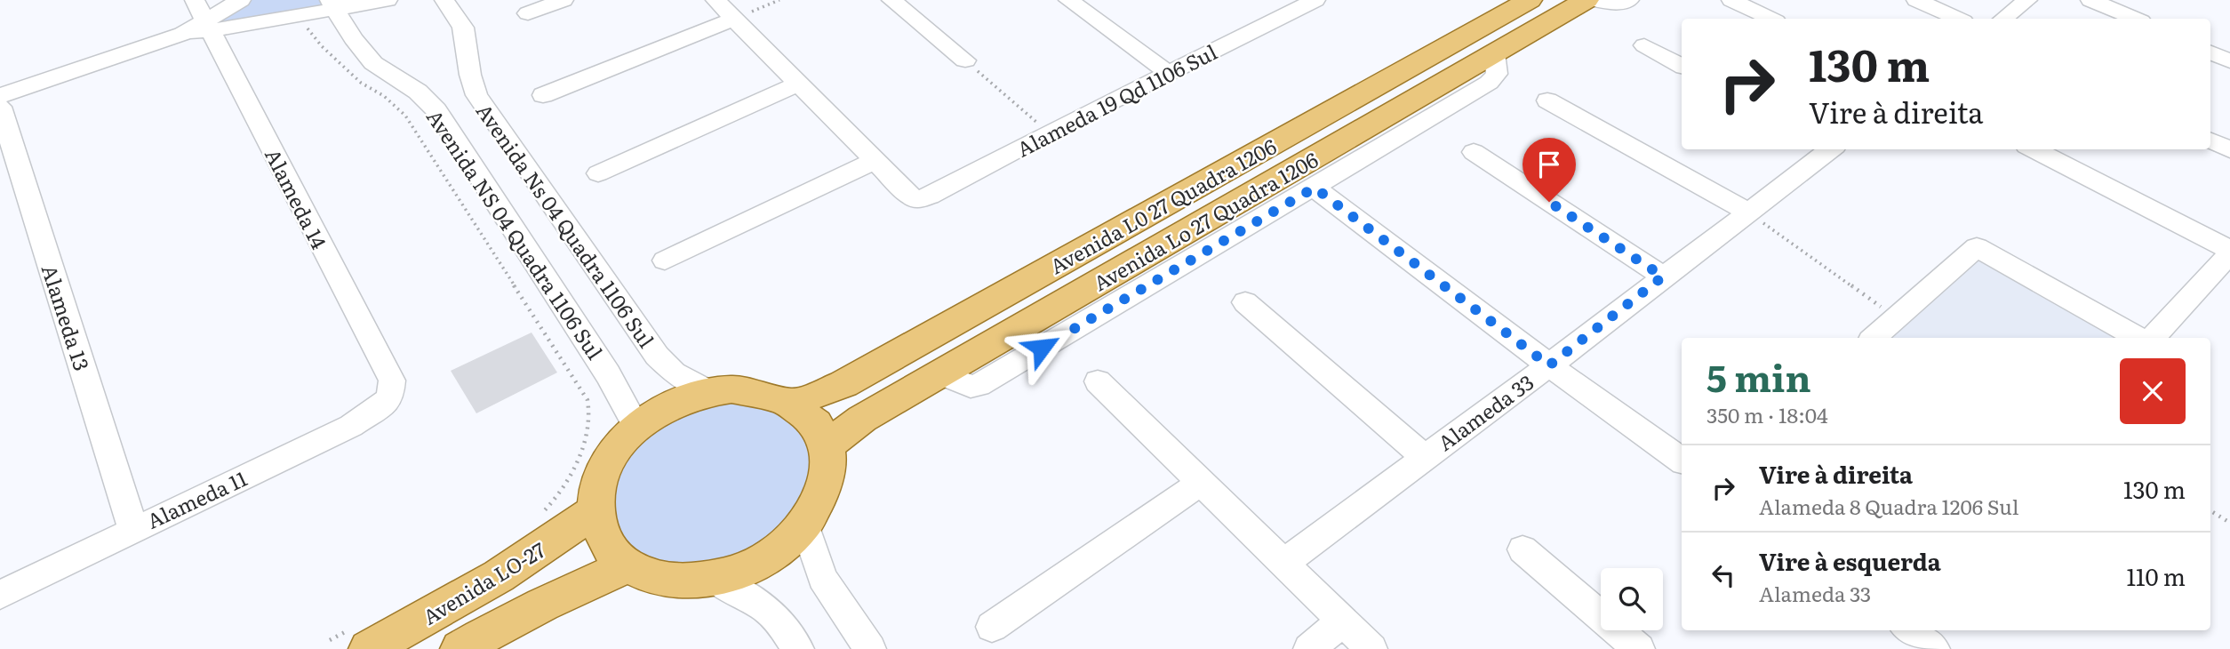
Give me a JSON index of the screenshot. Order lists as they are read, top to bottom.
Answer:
{
  "streets": {
    "main road": ["Avenida L0 27 Quadra 1206", "Avenida Lo 27 Quadra 1206", "Avenida LO-27"],
    "street": [
      "Alameda 19 Qd 1106 Sul",
      "Alameda 14",
      "Avenida Ns 04 Quadra 1106 Sul",
      "Avenida NS 04 Quadra 1106 Sul",
      "Alameda 13",
      "Alameda 33",
      "Alameda 11"
    ]
  },
  "crossings": [
    ["Alameda 14", "Alameda 11"],
    ["Avenida L0 27 Quadra 1206", "Avenida Lo 27 Quadra 1206"],
    ["Avenida L0 27 Quadra 1206", "Avenida Ns 04 Quadra 1106 Sul"],
    ["Avenida L0 27 Quadra 1206", "Avenida NS 04 Quadra 1106 Sul"],
    ["Avenida L0 27 Quadra 1206", "Avenida LO-27"],
    ["Avenida Lo 27 Quadra 1206", "Avenida Ns 04 Quadra 1106 Sul"],
    ["Avenida Lo 27 Quadra 1206", "Avenida NS 04 Quadra 1106 Sul"],
    ["Avenida Lo 27 Quadra 1206", "Avenida LO-27"],
    ["Avenida Ns 04 Quadra 1106 Sul", "Avenida NS 04 Quadra 1106 Sul"],
    ["Avenida Ns 04 Quadra 1106 Sul", "Avenida LO-27"],
    ["Avenida NS 04 Quadra 1106 Sul", "Avenida LO-27"],
    ["Alameda 13", "Alameda 11"]
  ],
  "page": {
    "turn": ["130 m", "Vire à direita"],
    "heading": ["5 min", "350 m · 18:04"],
    "list": [
      {
        "name": "Vire à direita",
        "note": "Alameda 8 Quadra 1206 Sul",
        "value": "130 m"
      },
      {
        "name": "Vire à esquerda",
        "note": "Alameda 33",
        "value": "110 m"
      }
    ]
  }
}
